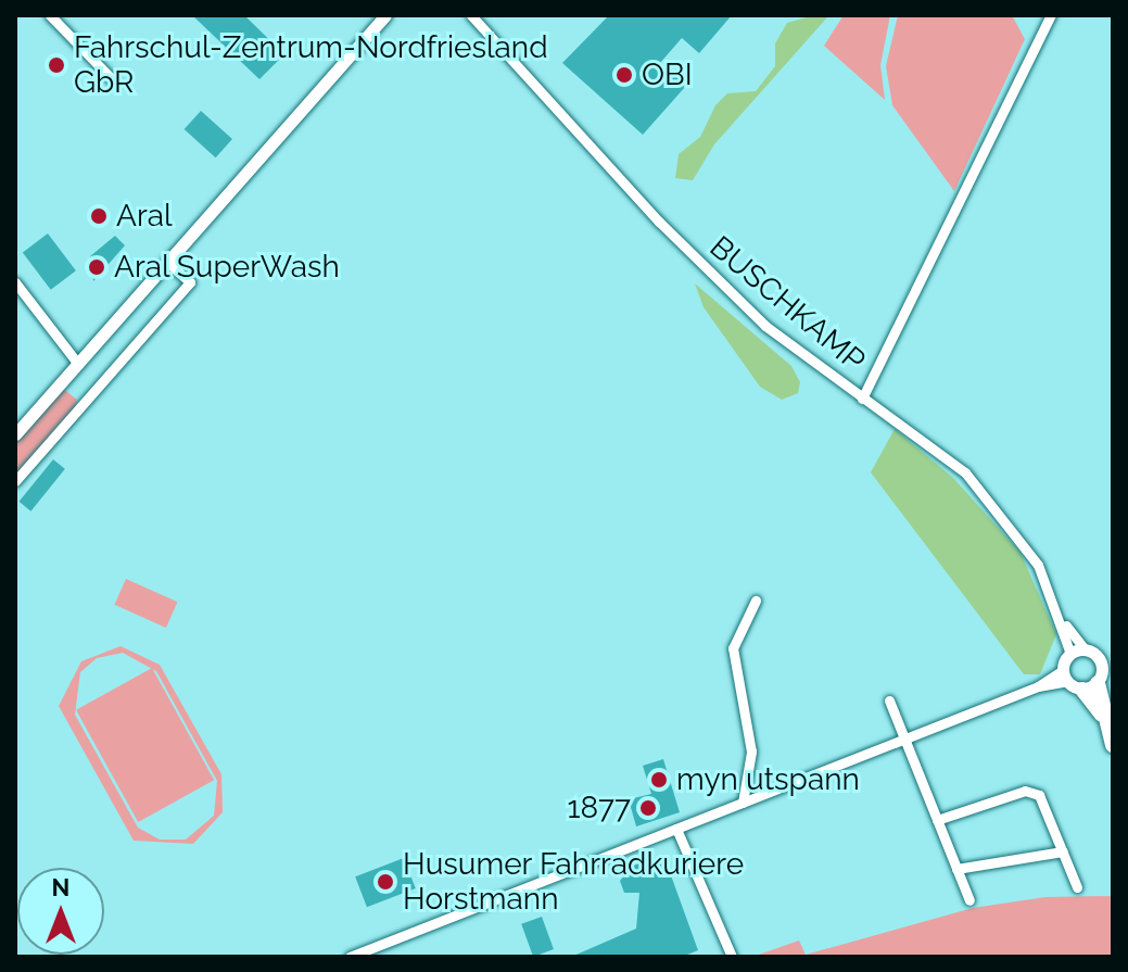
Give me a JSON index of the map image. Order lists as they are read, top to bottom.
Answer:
{
  "streets": {
    "street": ["BUSCHKAMP"]
  },
  "places": [
    "Fahrschul-Zentrum-Nordfriesland GbR",
    "OBI",
    "Aral",
    "Aral SuperWash",
    "myn utspann",
    "1877",
    "Husumer Fahrradkuriere Horstmann"
  ],
  "north": "top"
}
